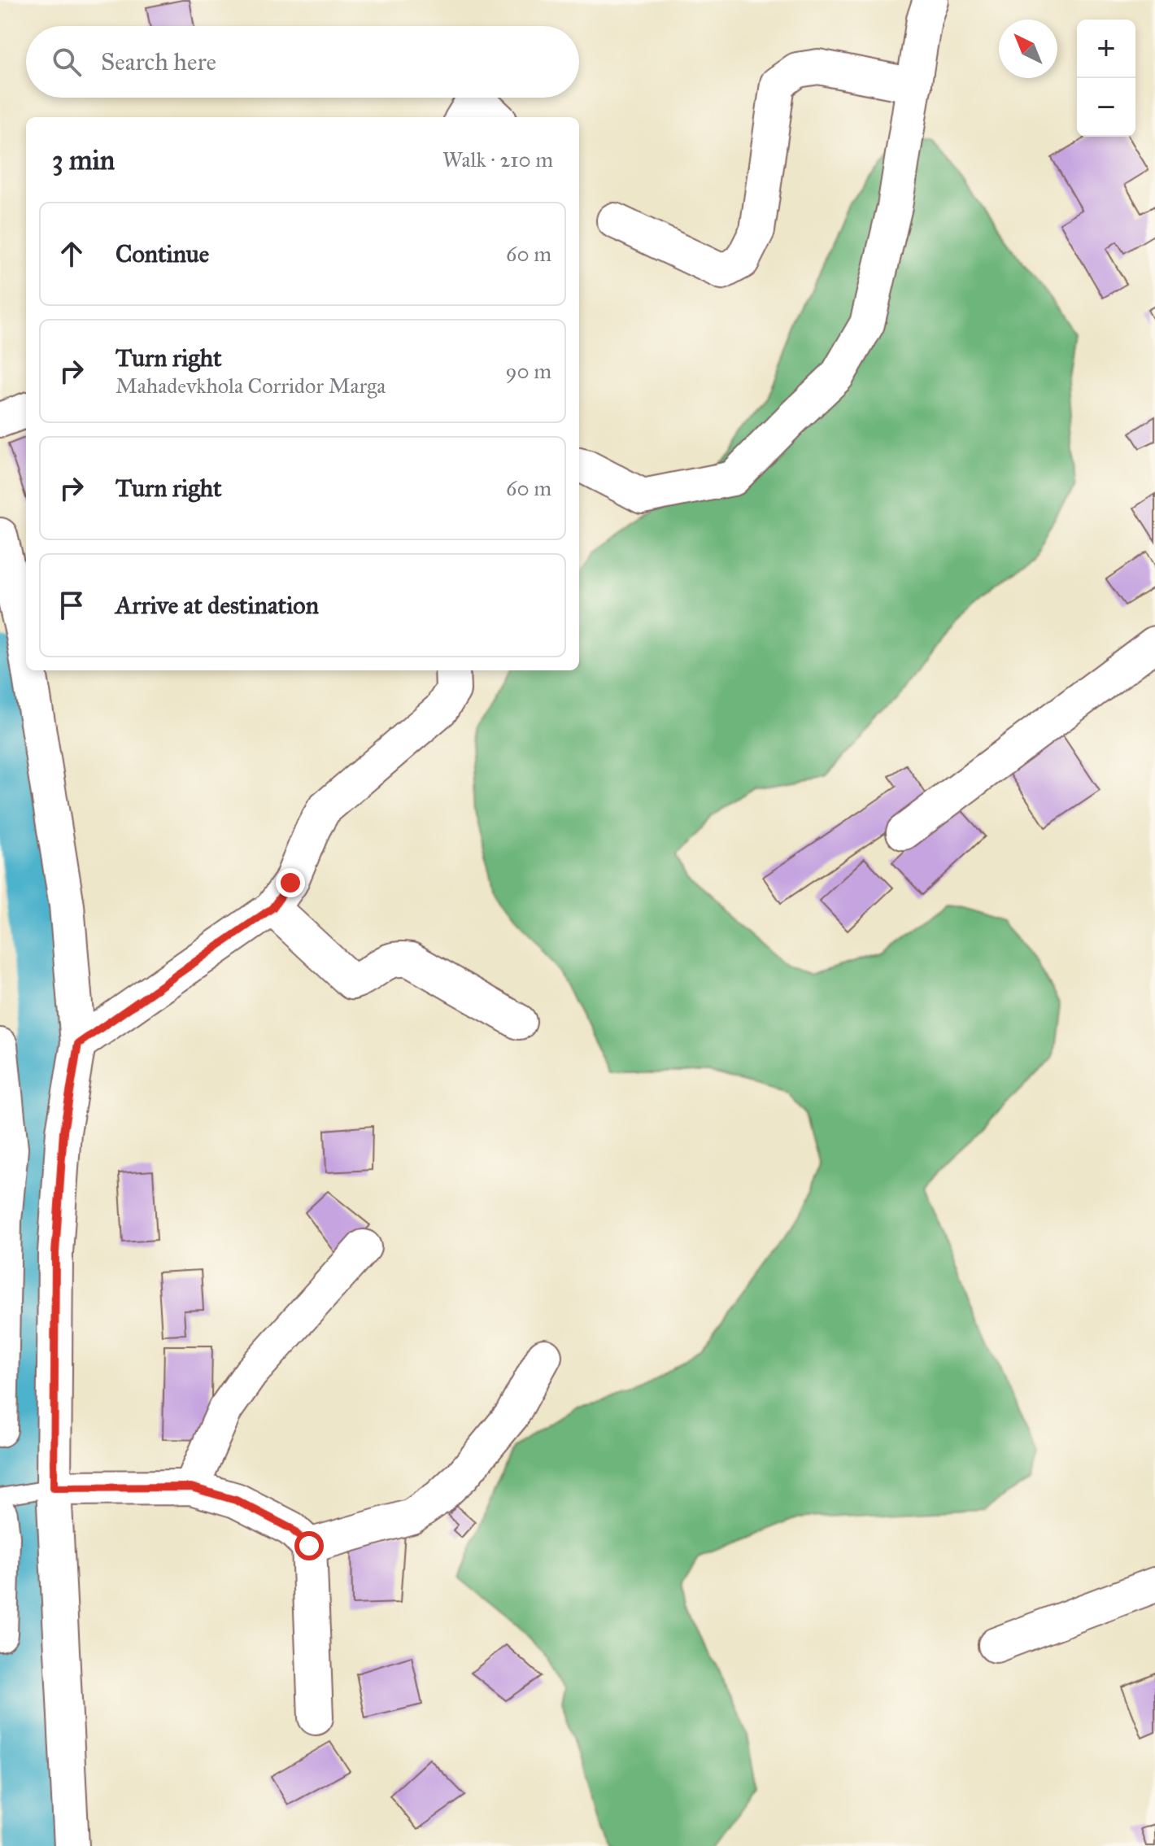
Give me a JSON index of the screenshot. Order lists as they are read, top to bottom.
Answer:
{
  "north": "top left",
  "page": {
    "map_buttons": ["+", "−"],
    "search": "Search here",
    "heading": ["3 min", "Walk · 210 m"],
    "list": [
      ["Continue", "60 m"],
      ["Turn right", "Mahadevkhola Corridor Marga", "90 m"],
      ["Turn right", "60 m"],
      "Arrive at destination"
    ]
  }
}
